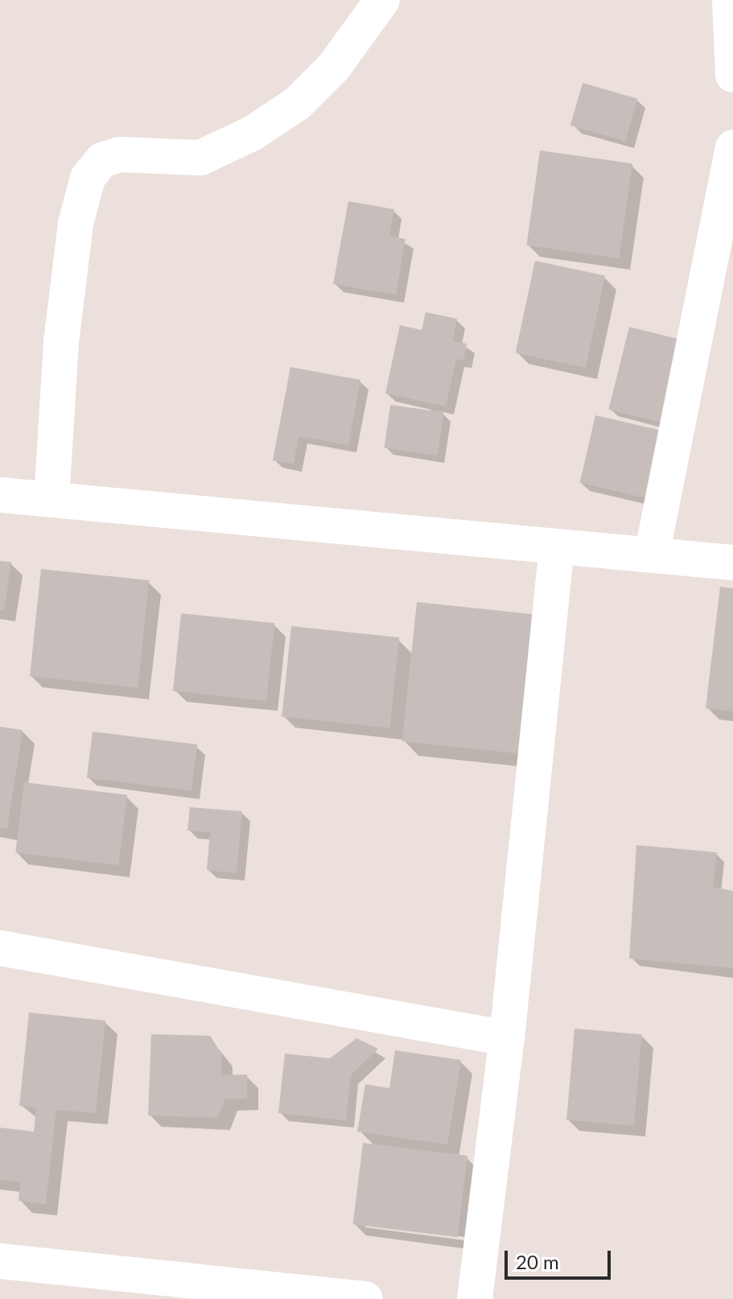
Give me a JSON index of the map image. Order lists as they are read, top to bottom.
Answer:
{
  "scale_bar": "20 m"
}
